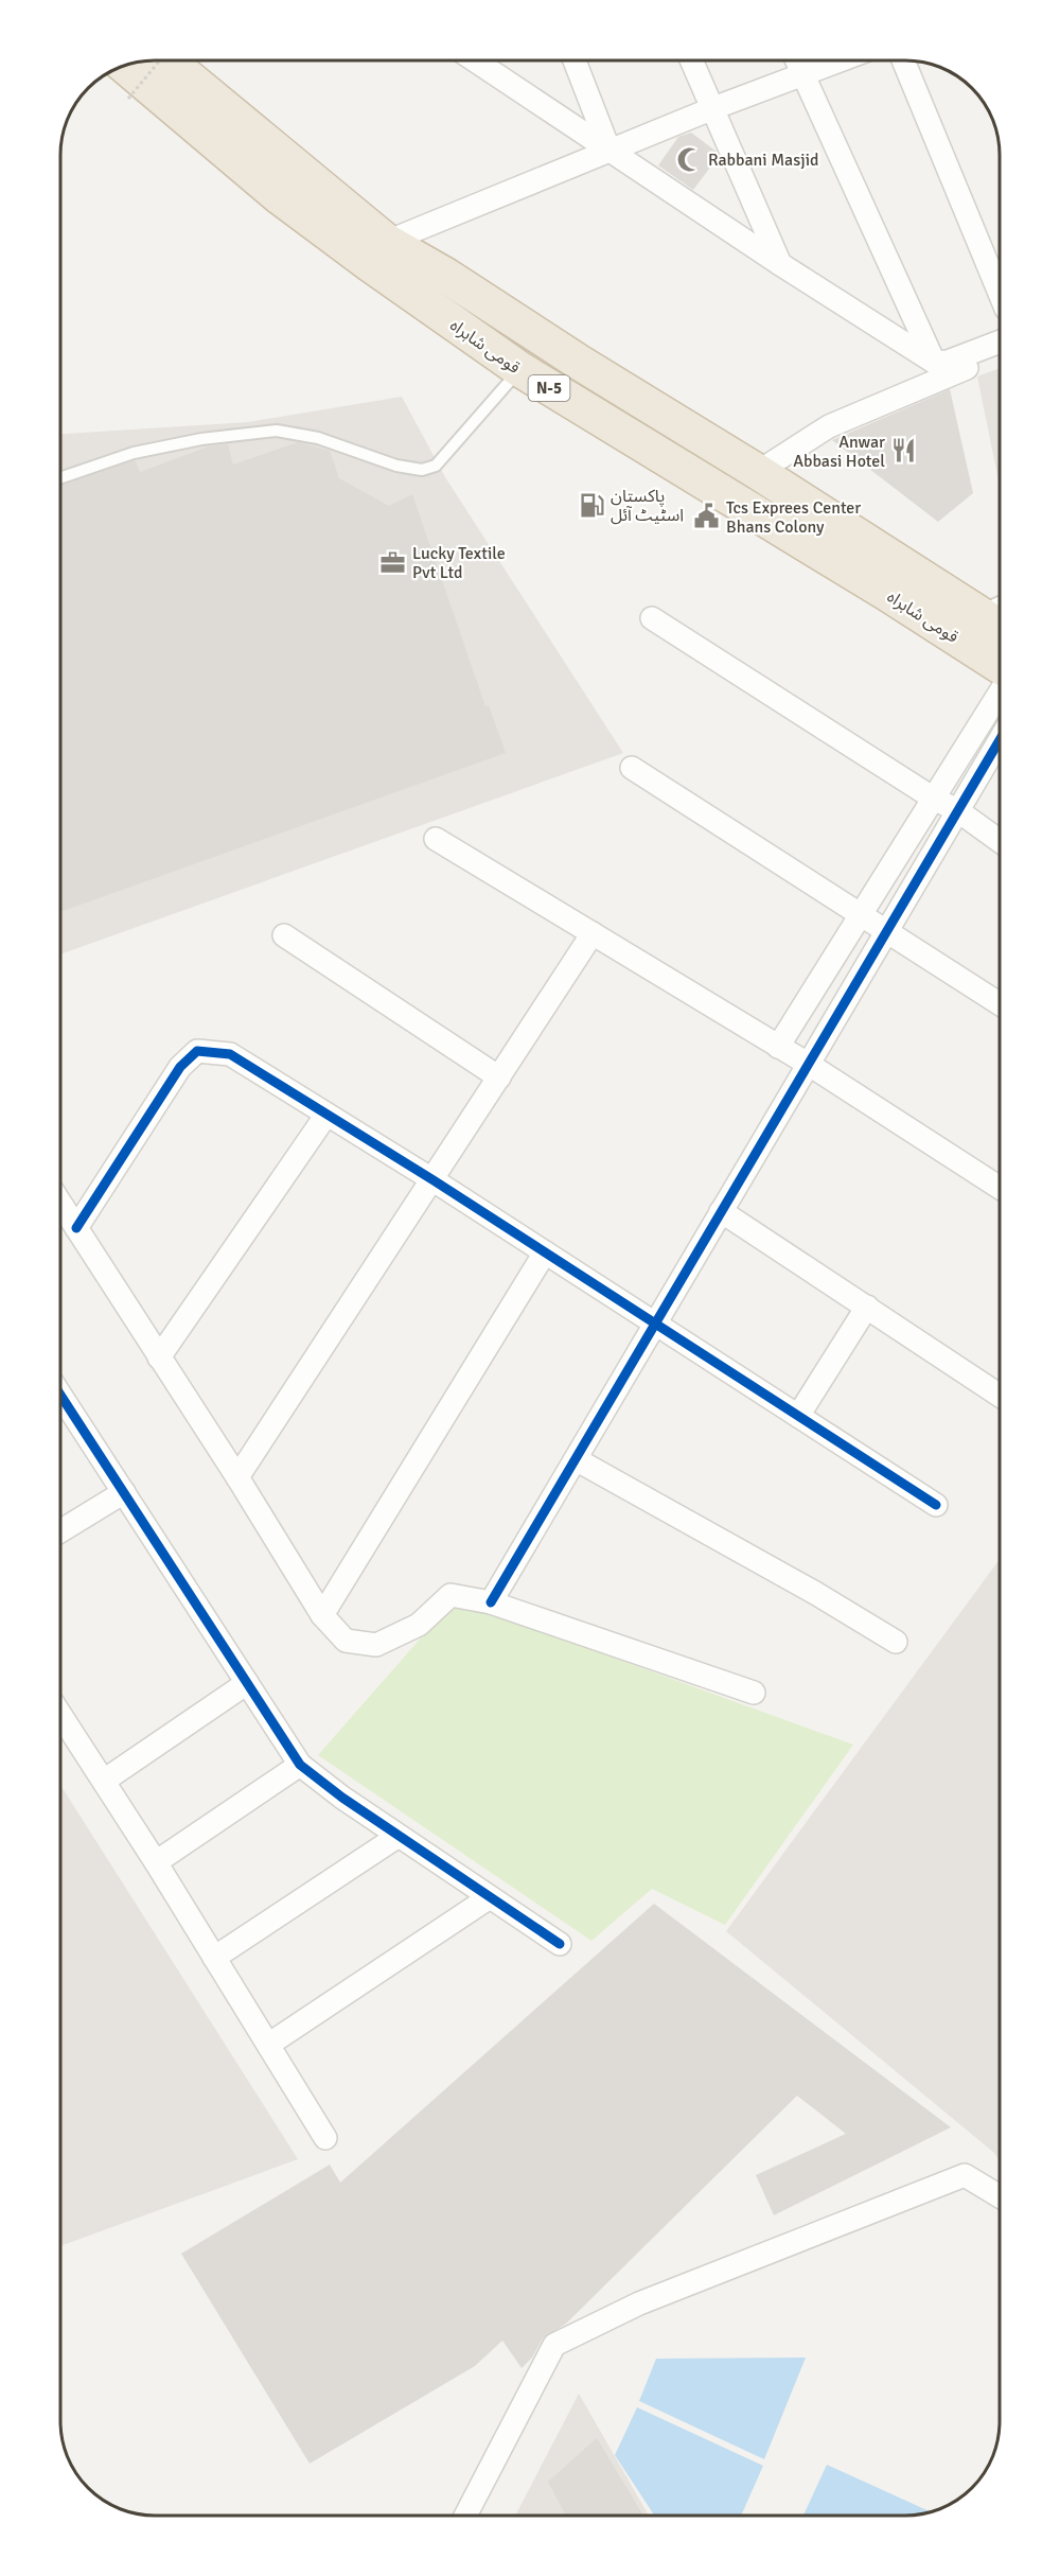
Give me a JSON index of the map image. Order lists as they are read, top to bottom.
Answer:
{
  "streets": {
    "highway": ["قومی شاہراہ", "N-5"]
  },
  "places": {
    "mosque": ["Rabbani Masjid"],
    "restaurant": ["Anwar Abbasi Hotel"],
    "fuel station": ["پاکستان اسٹیٹ آئل"],
    "public building": ["Tcs Exprees Center Bhans Colony"],
    "office": ["Lucky Textile Pvt Ltd"]
  }
}
